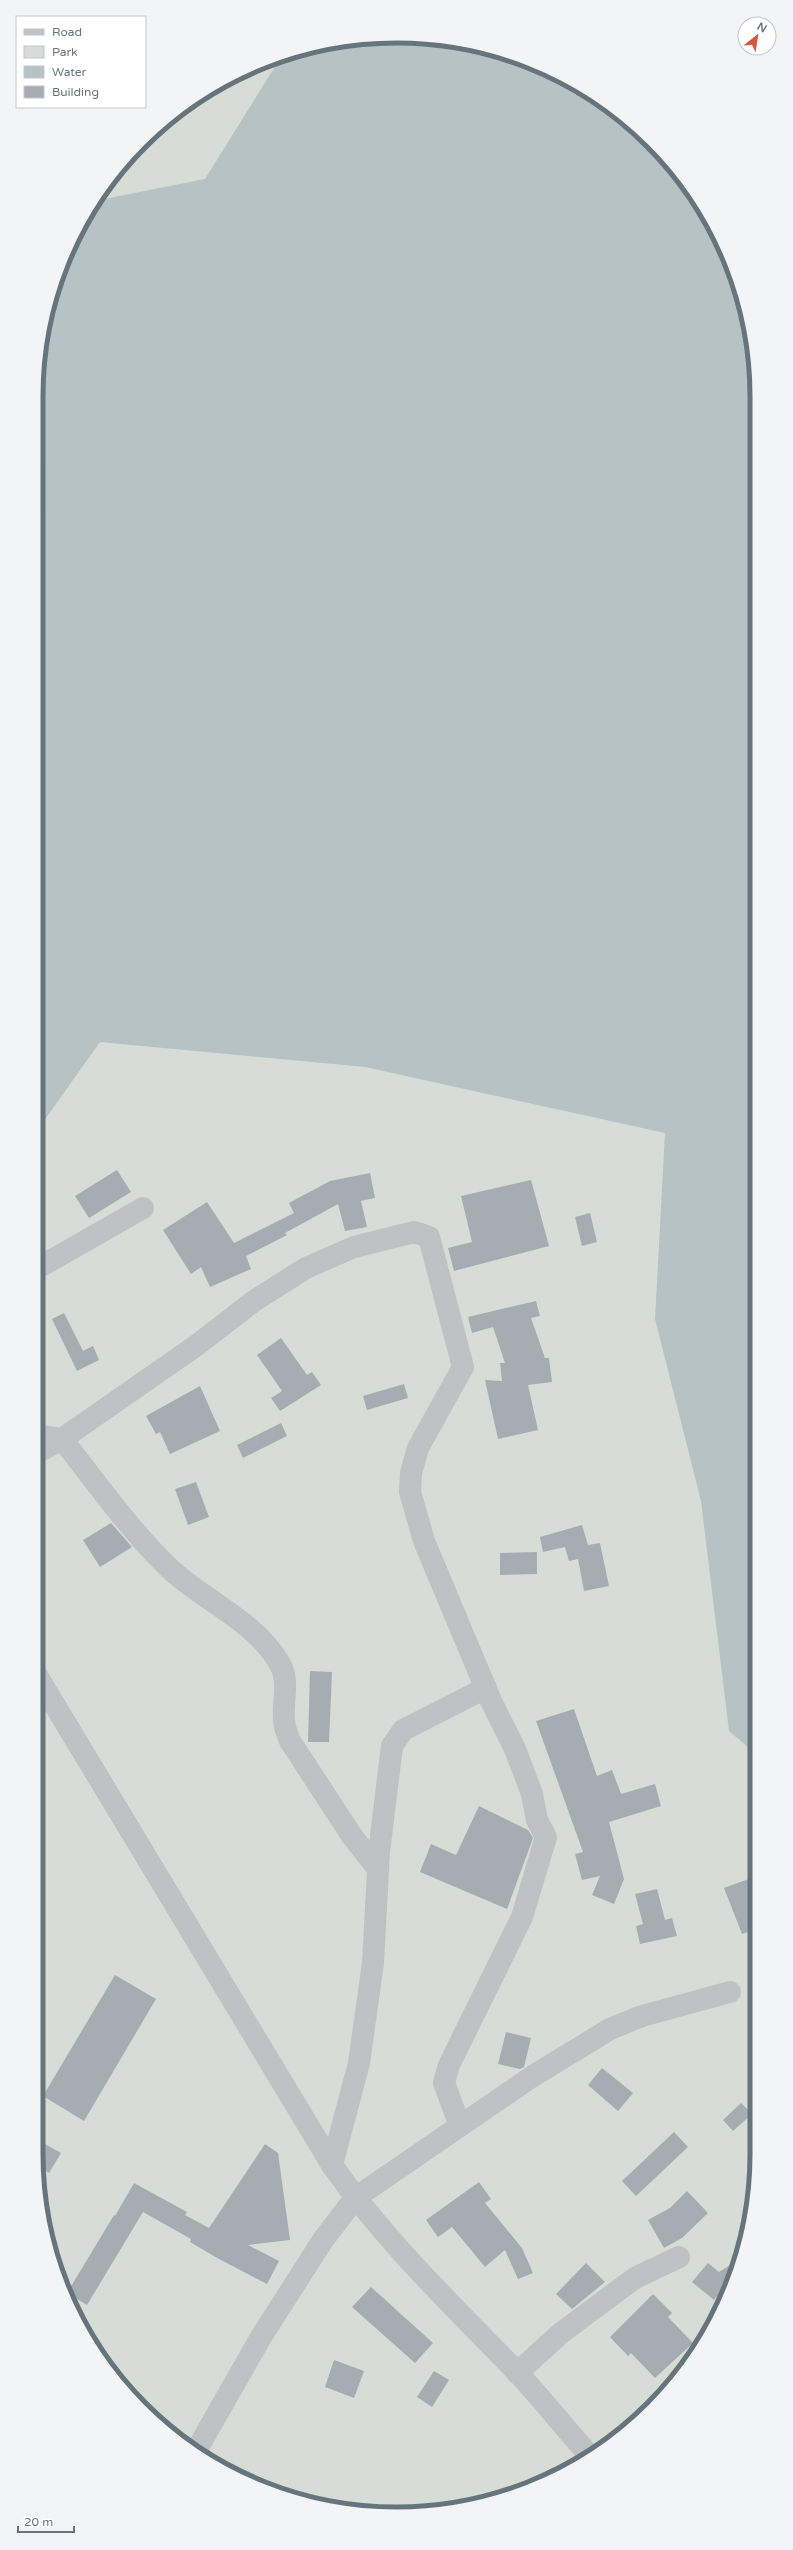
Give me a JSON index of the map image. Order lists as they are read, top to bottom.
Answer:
{
  "legend": [
    "Road",
    "Park",
    "Water",
    "Building"
  ],
  "scale_bar": "20 m",
  "north": "top right"
}
